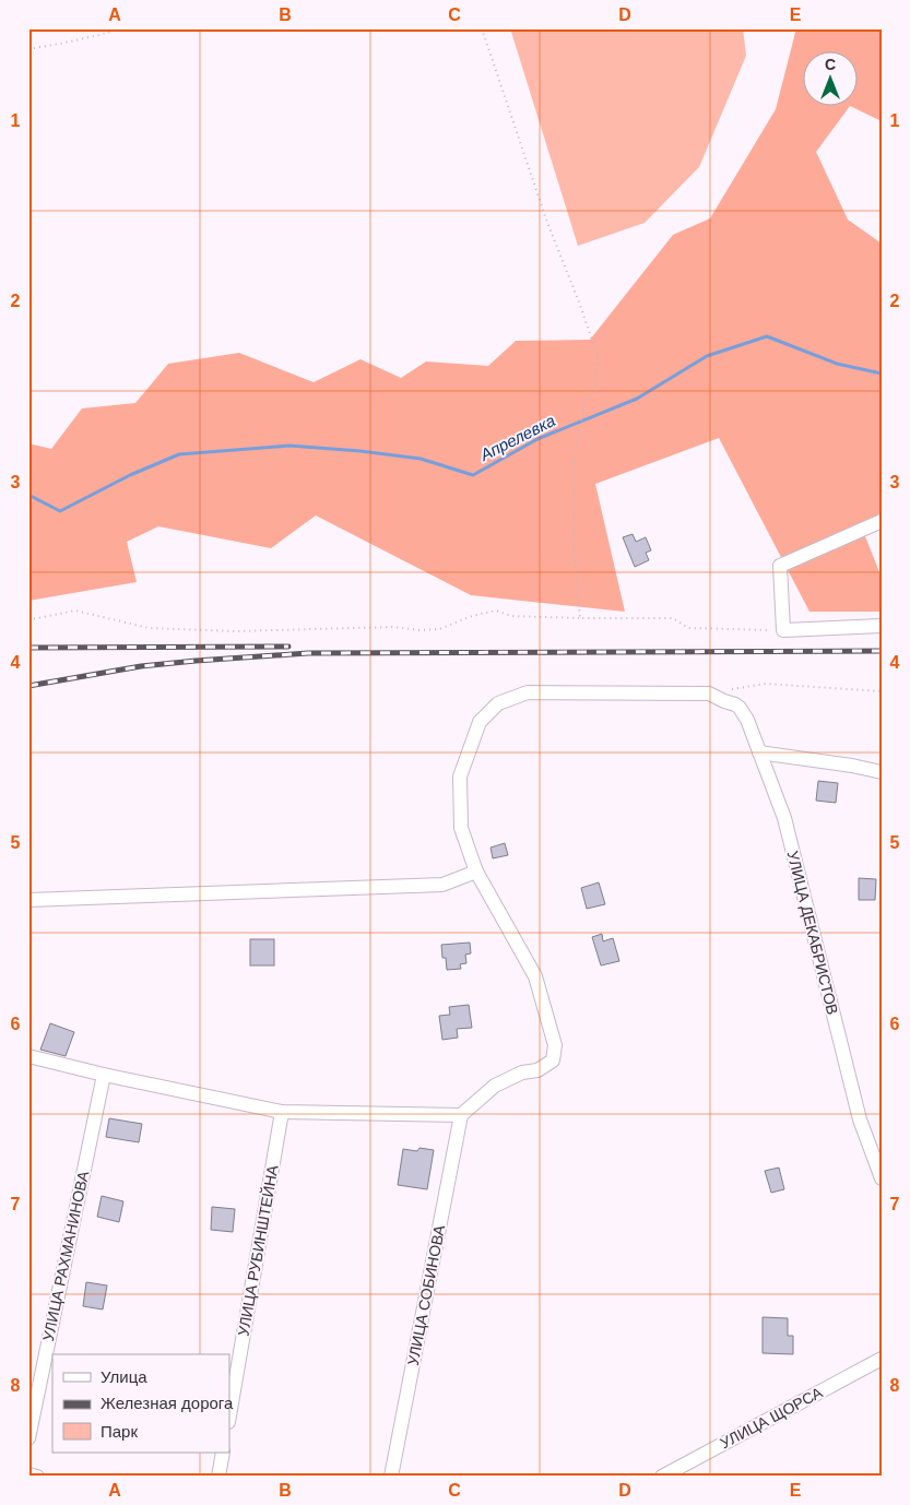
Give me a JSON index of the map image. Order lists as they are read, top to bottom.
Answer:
{
  "streets": {
    "street": [
      "УЛИЦА ДЕКАБРИСТОВ",
      "УЛИЦА РУБИНШТЕЙНА",
      "УЛИЦА РАХМАНИНОВА",
      "УЛИЦА СОБИНОВА",
      "УЛИЦА ЩОРСА"
    ]
  },
  "water": ["Апрелевка"],
  "legend": ["Улица", "Железная дорога", "Парк"],
  "north": "top",
  "grid": {
    "columns": [
      "A",
      "B",
      "C",
      "D",
      "E"
    ],
    "rows": [
      "1",
      "2",
      "3",
      "4",
      "5",
      "6",
      "7",
      "8"
    ]
  }
}
